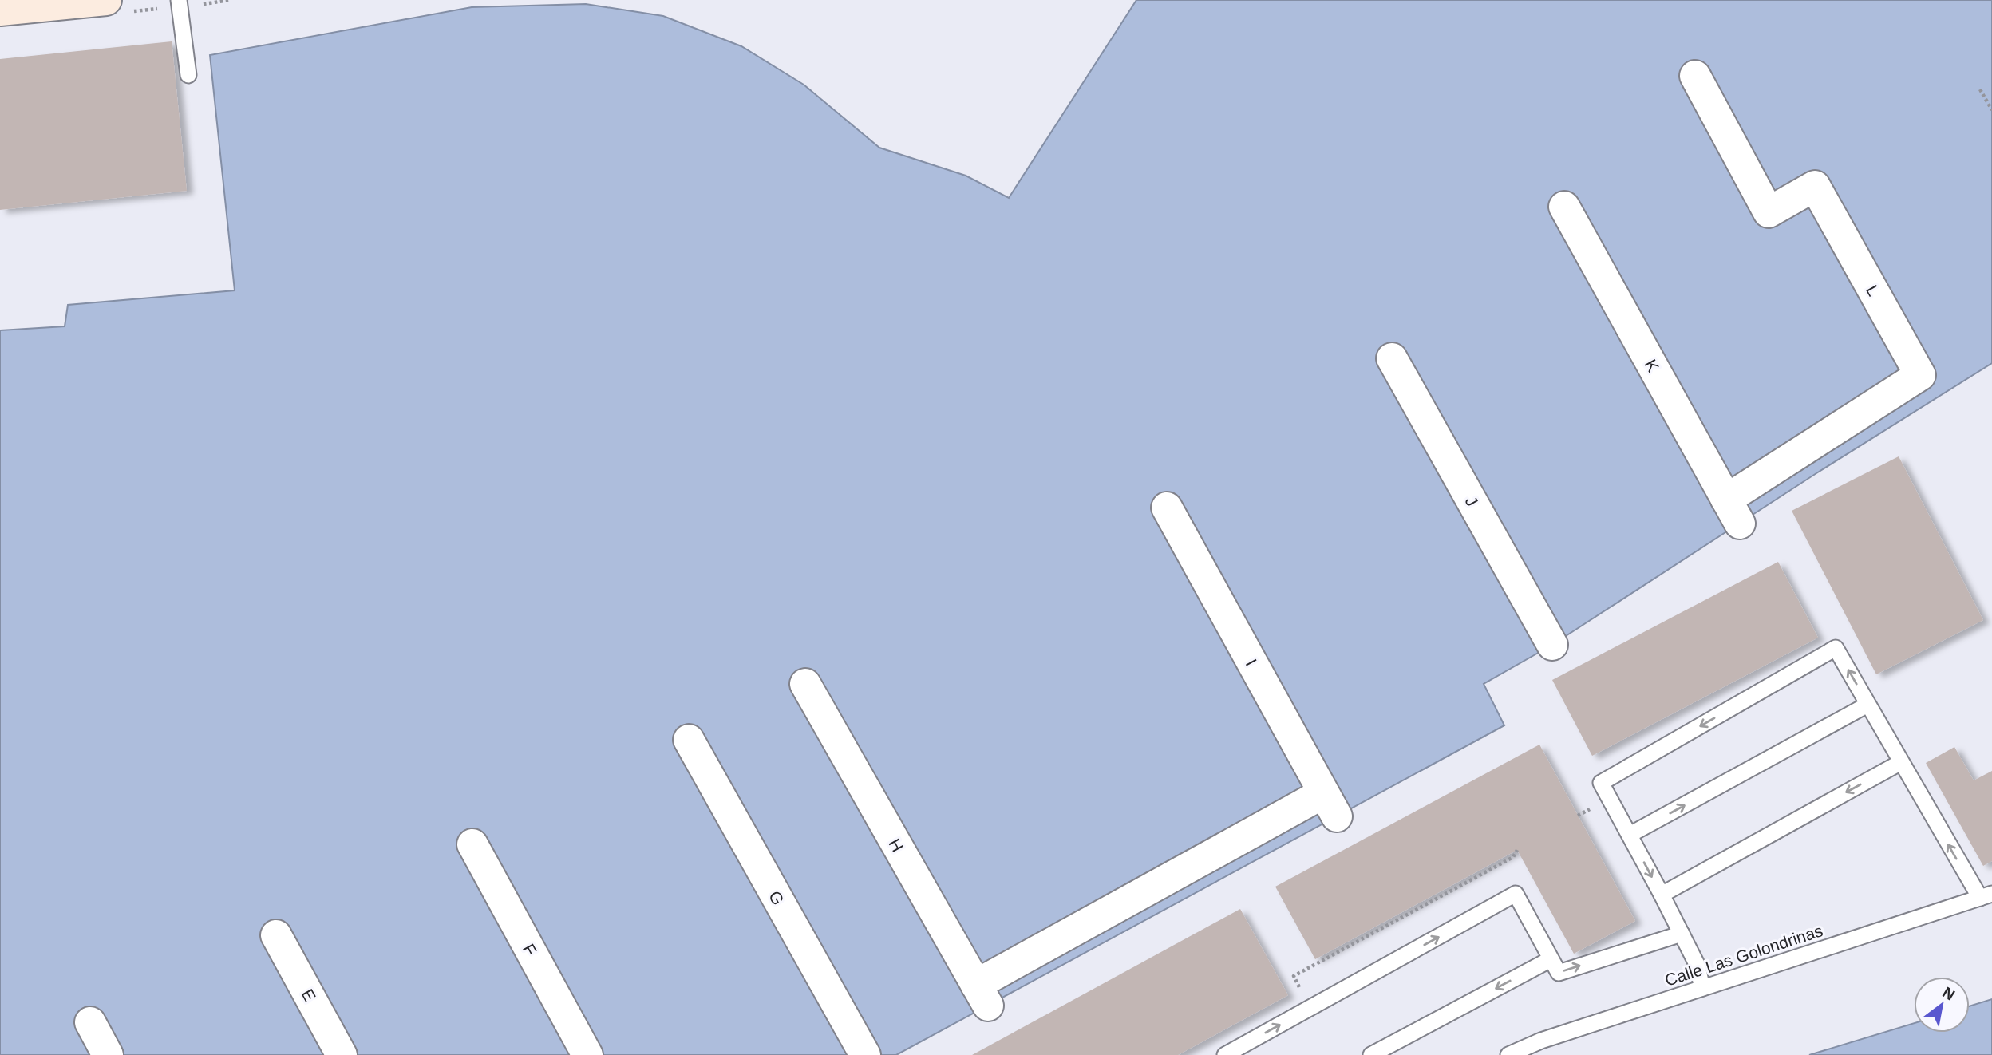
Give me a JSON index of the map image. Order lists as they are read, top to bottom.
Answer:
{
  "streets": {
    "street": [
      "L",
      "K",
      "J",
      "I",
      "H",
      "G",
      "F",
      "E"
    ],
    "lane": ["Calle Las Golondrinas"]
  },
  "crossings": [
    ["L", "K"],
    ["I", "H"]
  ],
  "north": "top right"
}
